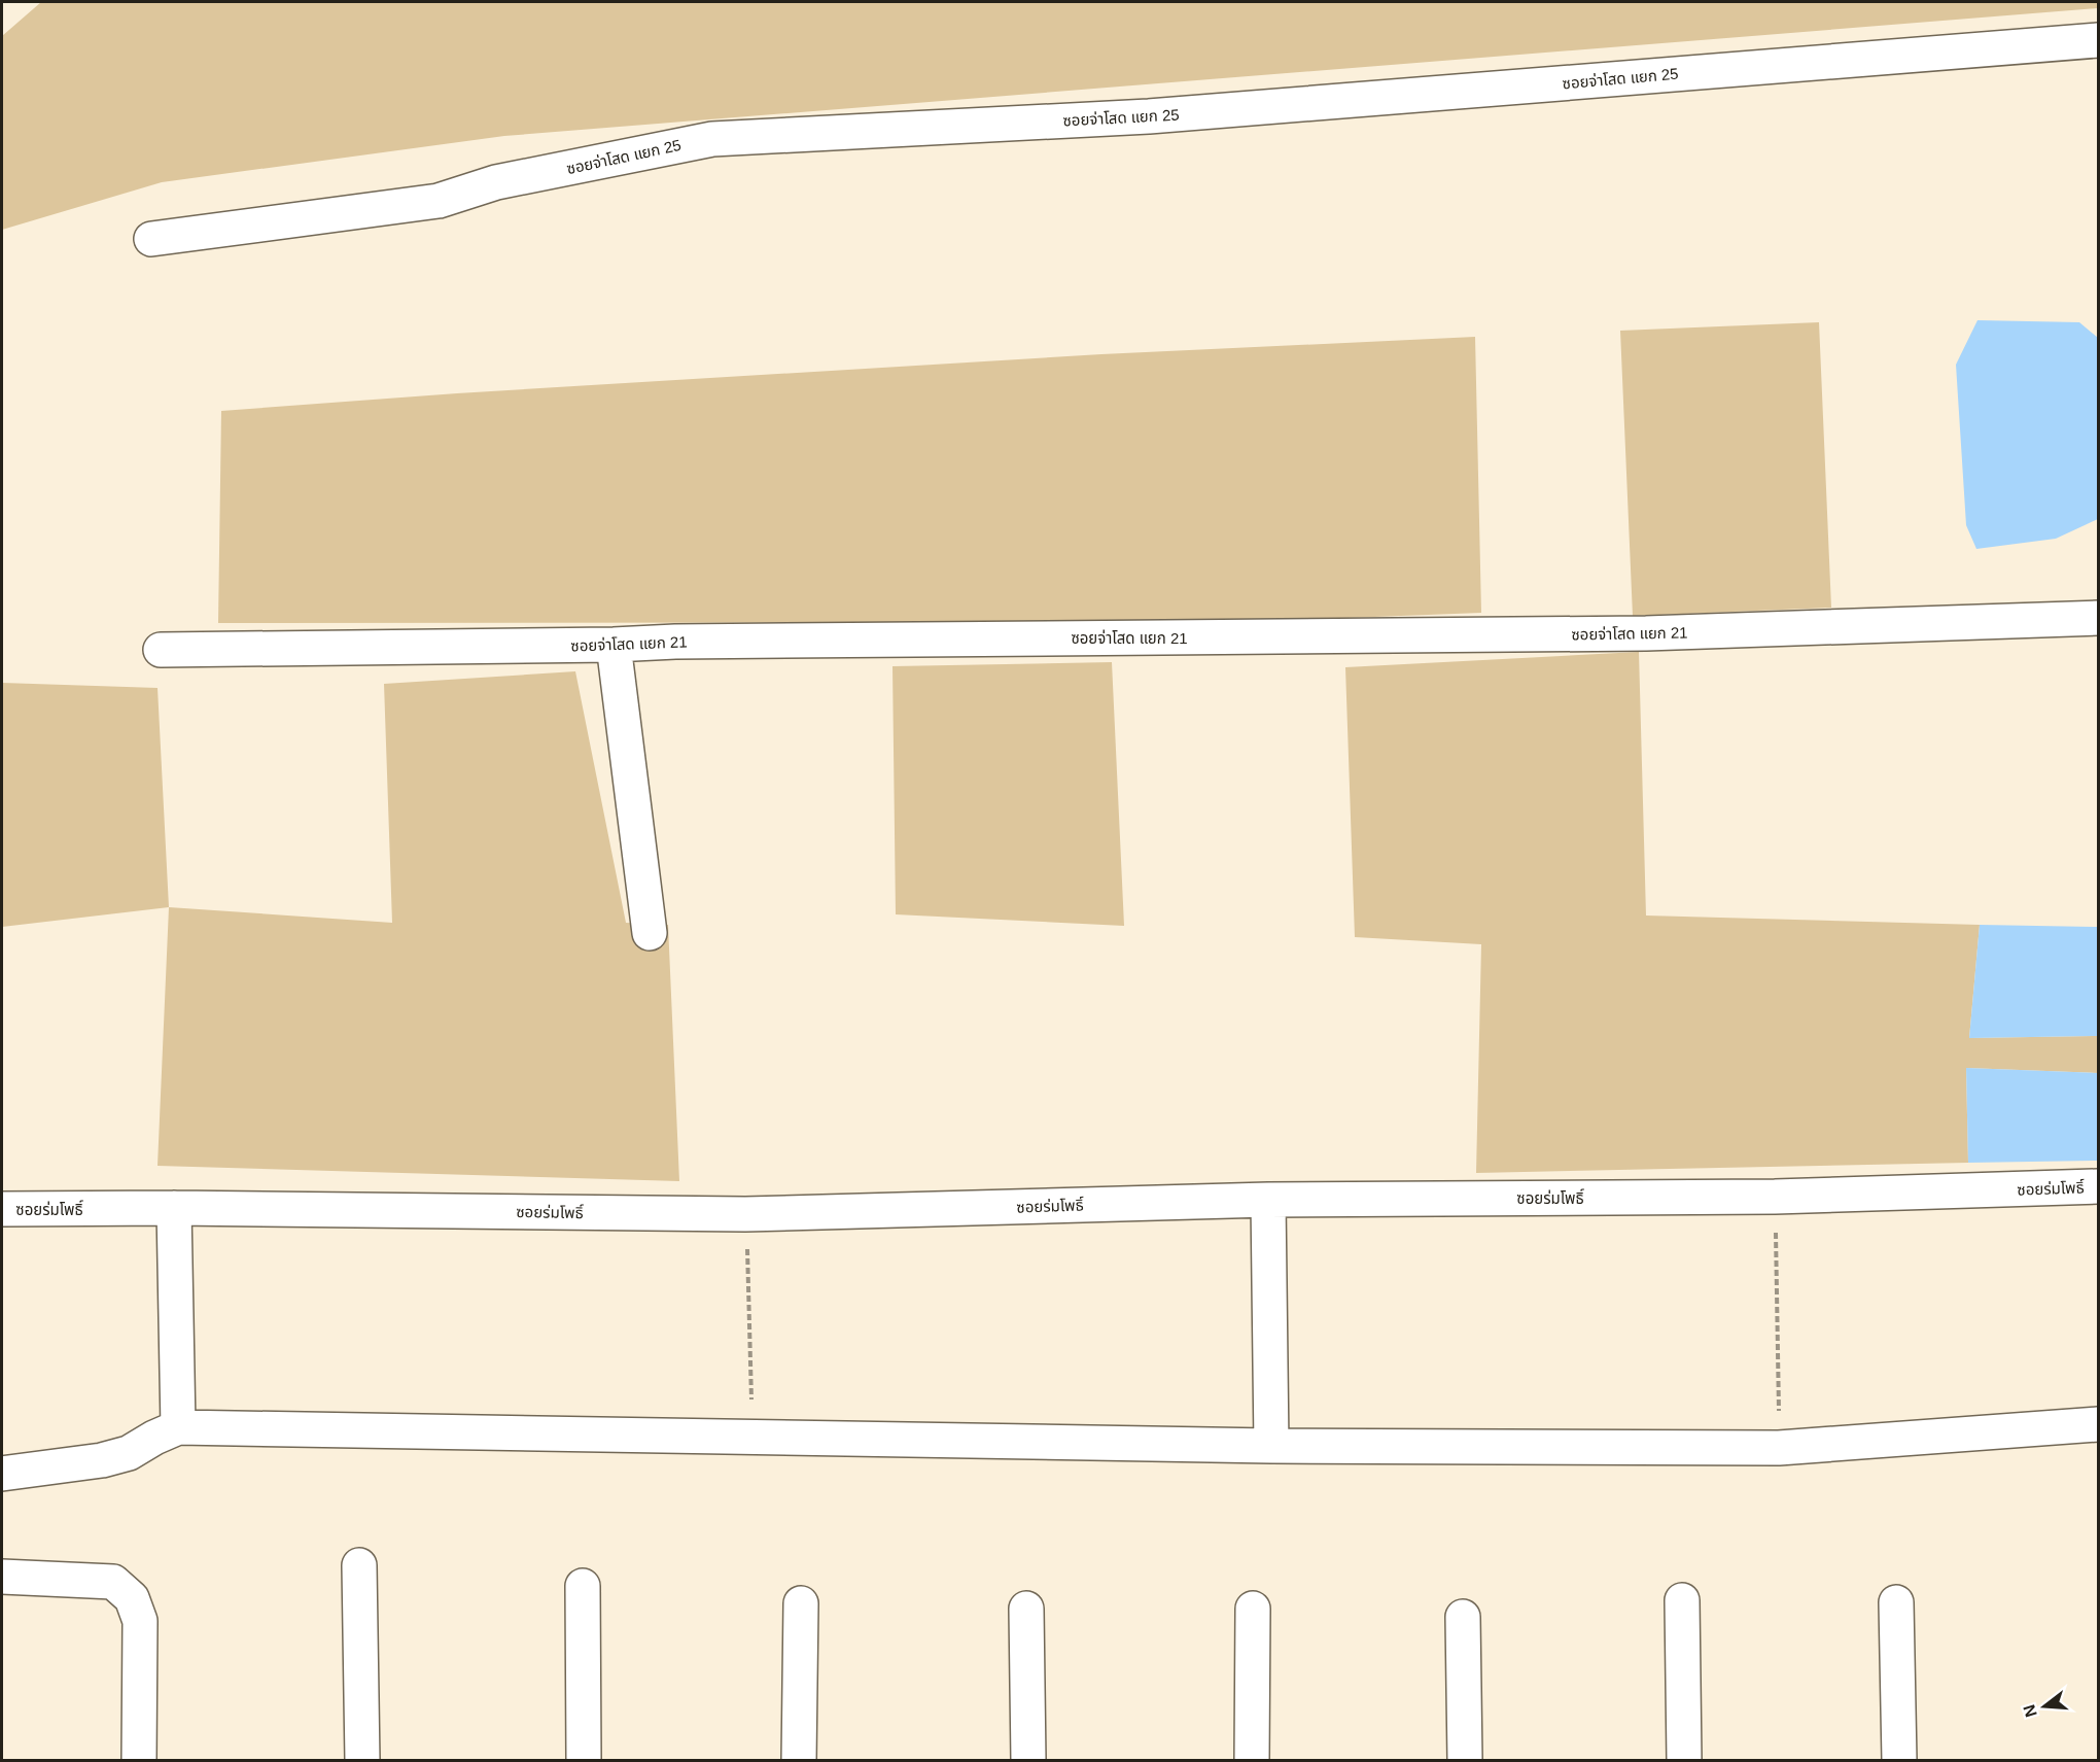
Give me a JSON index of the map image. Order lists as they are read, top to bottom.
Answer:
{
  "streets": {
    "street": ["ซอยจ่าโสด แยก 25", "ซอยจ่าโสด แยก 21", "ซอยร่มโพธิ์"]
  },
  "north": "left"
}
